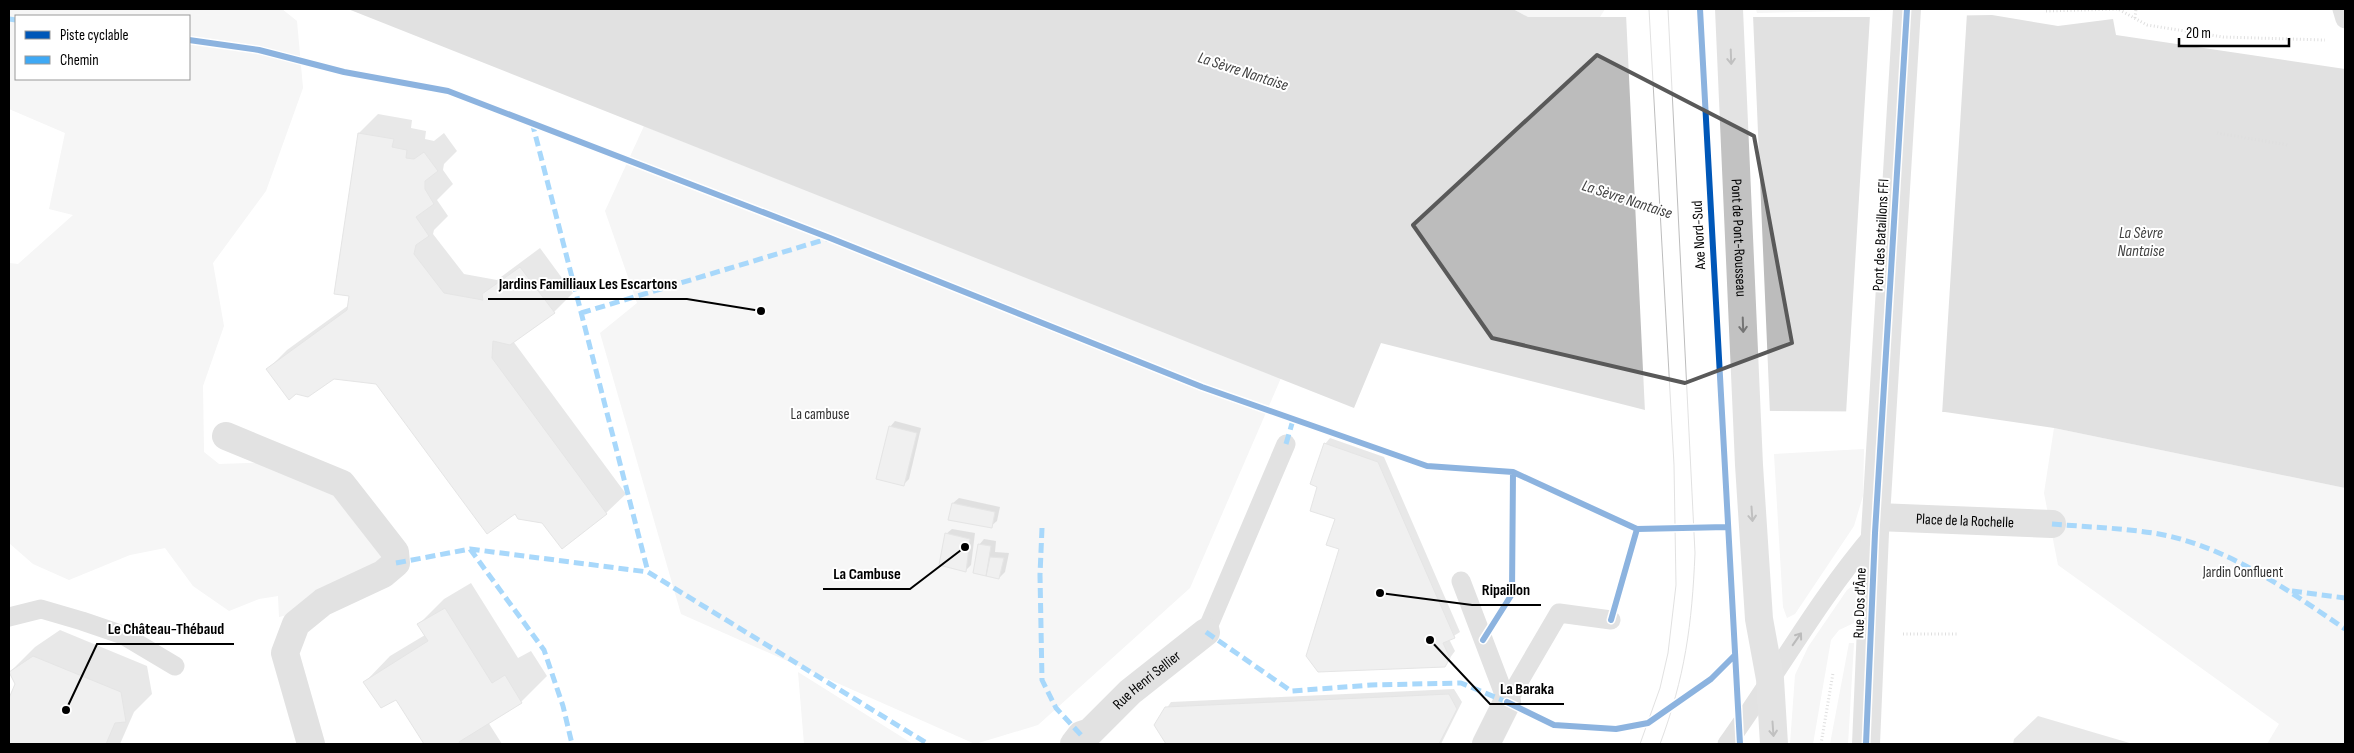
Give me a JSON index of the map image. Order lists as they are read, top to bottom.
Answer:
{
  "streets": {
    "main road": ["Pont des Bataillons FFI", "Pont de Pont-Rousseau", "Rue Dos d'Âne"],
    "street": ["Place de la Rochelle", "Rue Henri Sellier"],
    "cycle path": ["Axe Nord-Sud"]
  },
  "crossings": [
    ["Pont des Bataillons FFI", "Rue Dos d'Âne"],
    ["Place de la Rochelle", "Rue Dos d'Âne"]
  ],
  "one_way": ["Pont de Pont-Rousseau"],
  "water": ["La Sèvre Nantaise"],
  "parks": ["La cambuse", "Jardin Confluent"],
  "places": [
    "Jardins Familliaux Les Escartons",
    "La Cambuse",
    "Ripaillon",
    "La Baraka",
    "Le Château-Thébaud"
  ],
  "legend": ["Piste cyclable", "Chemin"],
  "scale_bar": "20 m"
}
